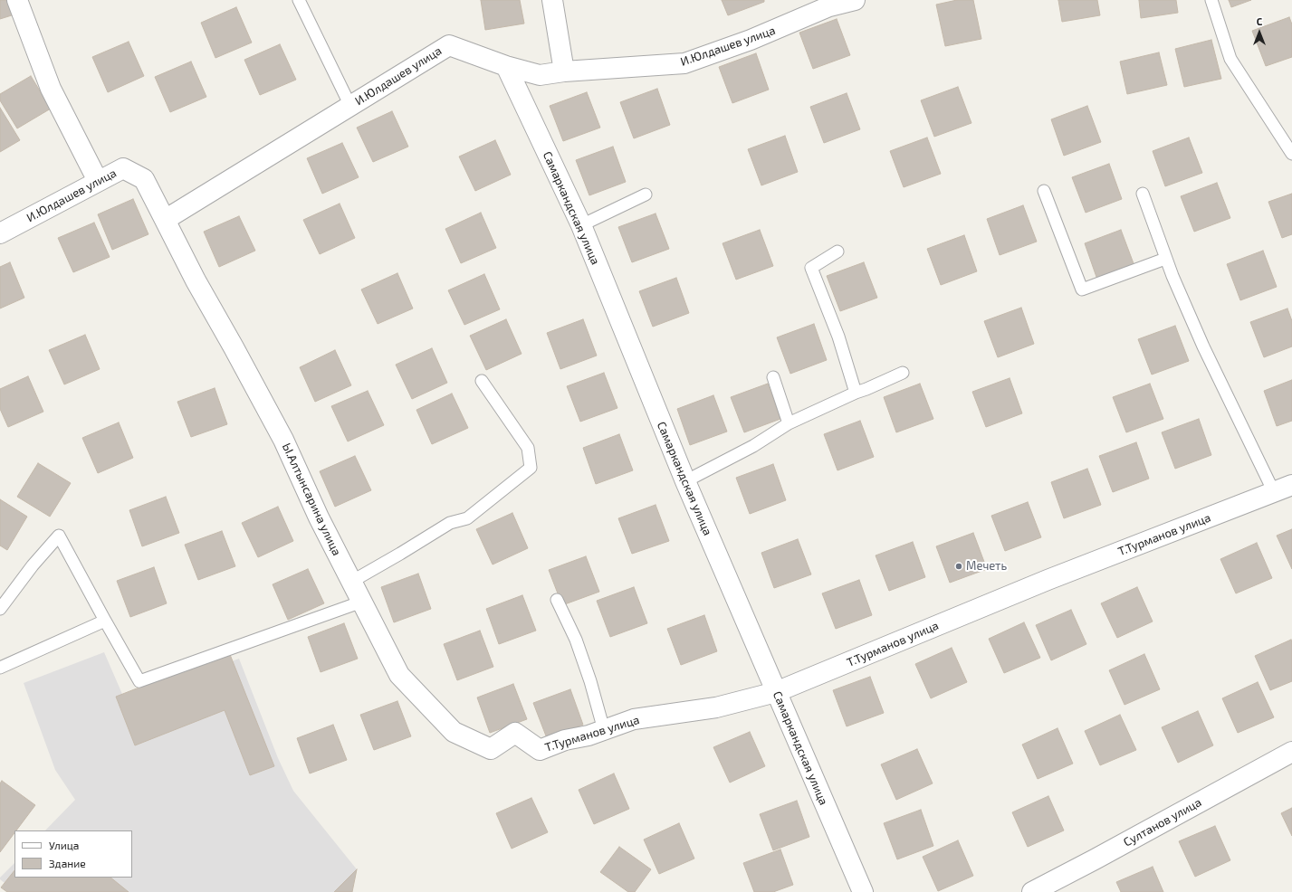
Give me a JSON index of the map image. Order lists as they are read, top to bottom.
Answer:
{
  "streets": {
    "street": [
      "И.Юлдашев улица",
      "Самаркандская улица",
      "Ы.Алтынсарина улица",
      "Т.Турманов улица",
      "Султанов улица"
    ]
  },
  "crossings": [
    ["И.Юлдашев улица", "Самаркандская улица"],
    ["И.Юлдашев улица", "Ы.Алтынсарина улица"],
    ["Самаркандская улица", "Т.Турманов улица"],
    ["Ы.Алтынсарина улица", "Т.Турманов улица"]
  ],
  "places": ["Мечеть"],
  "legend": ["Улица", "Здание"],
  "north": "top"
}
